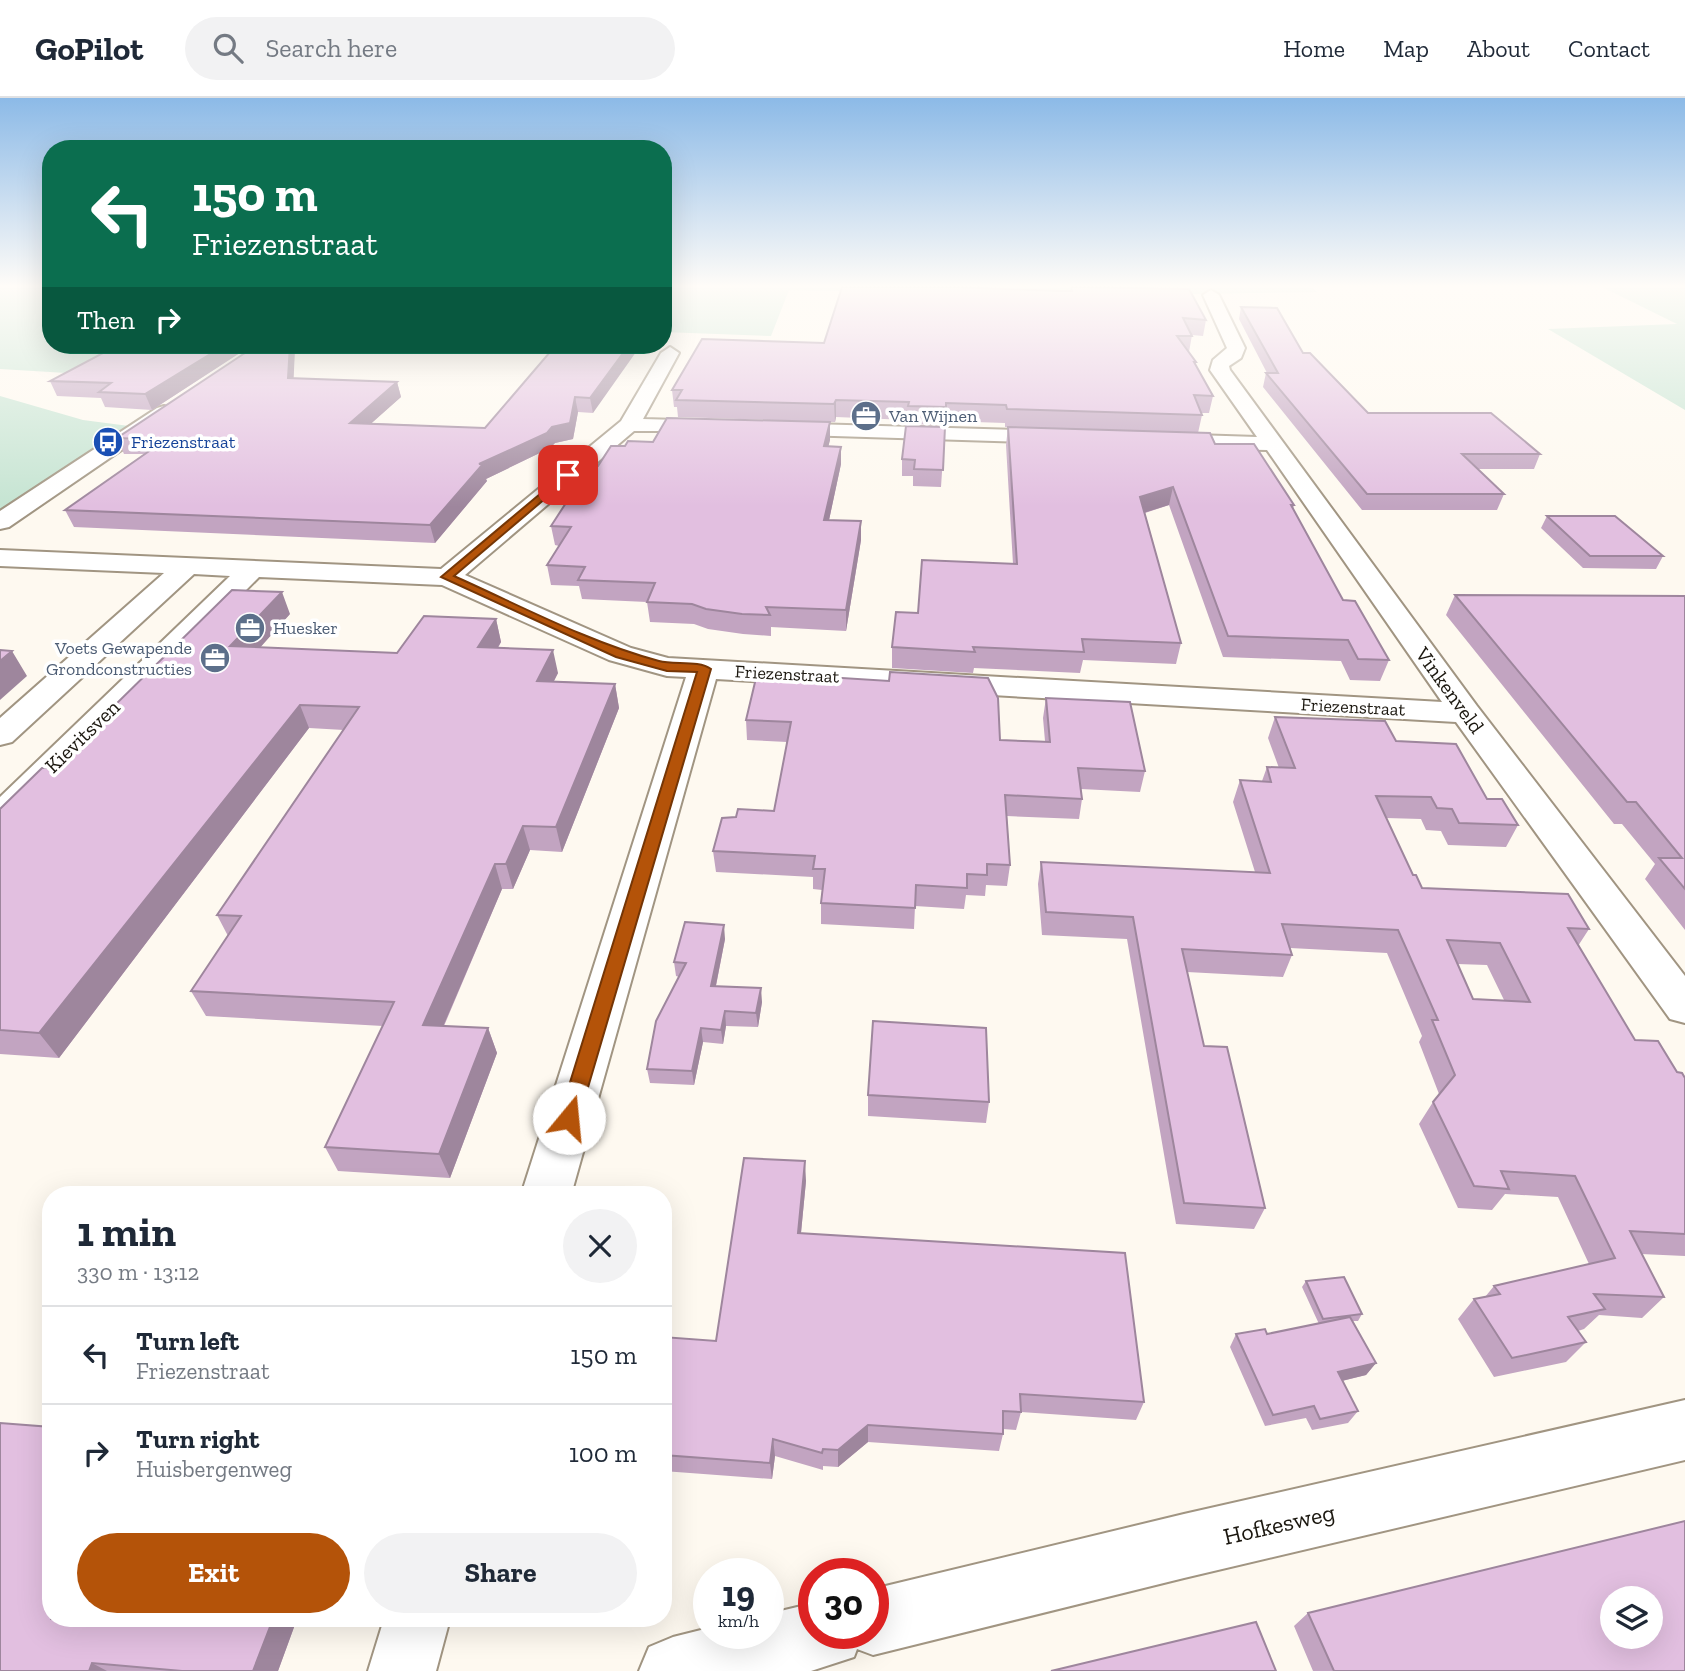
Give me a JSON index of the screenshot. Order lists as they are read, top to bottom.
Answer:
{
  "streets": {
    "street": [
      "Friezenstraat",
      "Vinkenveld",
      "Kievitsven",
      "Hofkesweg"
    ]
  },
  "crossings": [
    ["Friezenstraat", "Vinkenveld"],
    ["Friezenstraat", "Kievitsven"]
  ],
  "places": {
    "office": ["Van Wijnen", "Huesker", "Voets Gewapende Grondconstructies"],
    "bus stop": ["Friezenstraat"]
  },
  "page": {
    "header": "GoPilot",
    "search": "Search here",
    "nav": [
      "Home",
      "Map",
      "About",
      "Contact"
    ],
    "turn": ["150 m", "Friezenstraat"],
    "then": "Then",
    "heading": ["1 min", "330 m · 13:12"],
    "list": [
      {
        "name": "Turn left",
        "note": "Friezenstraat",
        "value": "150 m"
      },
      {
        "name": "Turn right",
        "note": "Huisbergenweg",
        "value": "100 m"
      }
    ],
    "buttons": ["Exit", "Share"],
    "speed": "19 km/h",
    "limit": "30"
  }
}
